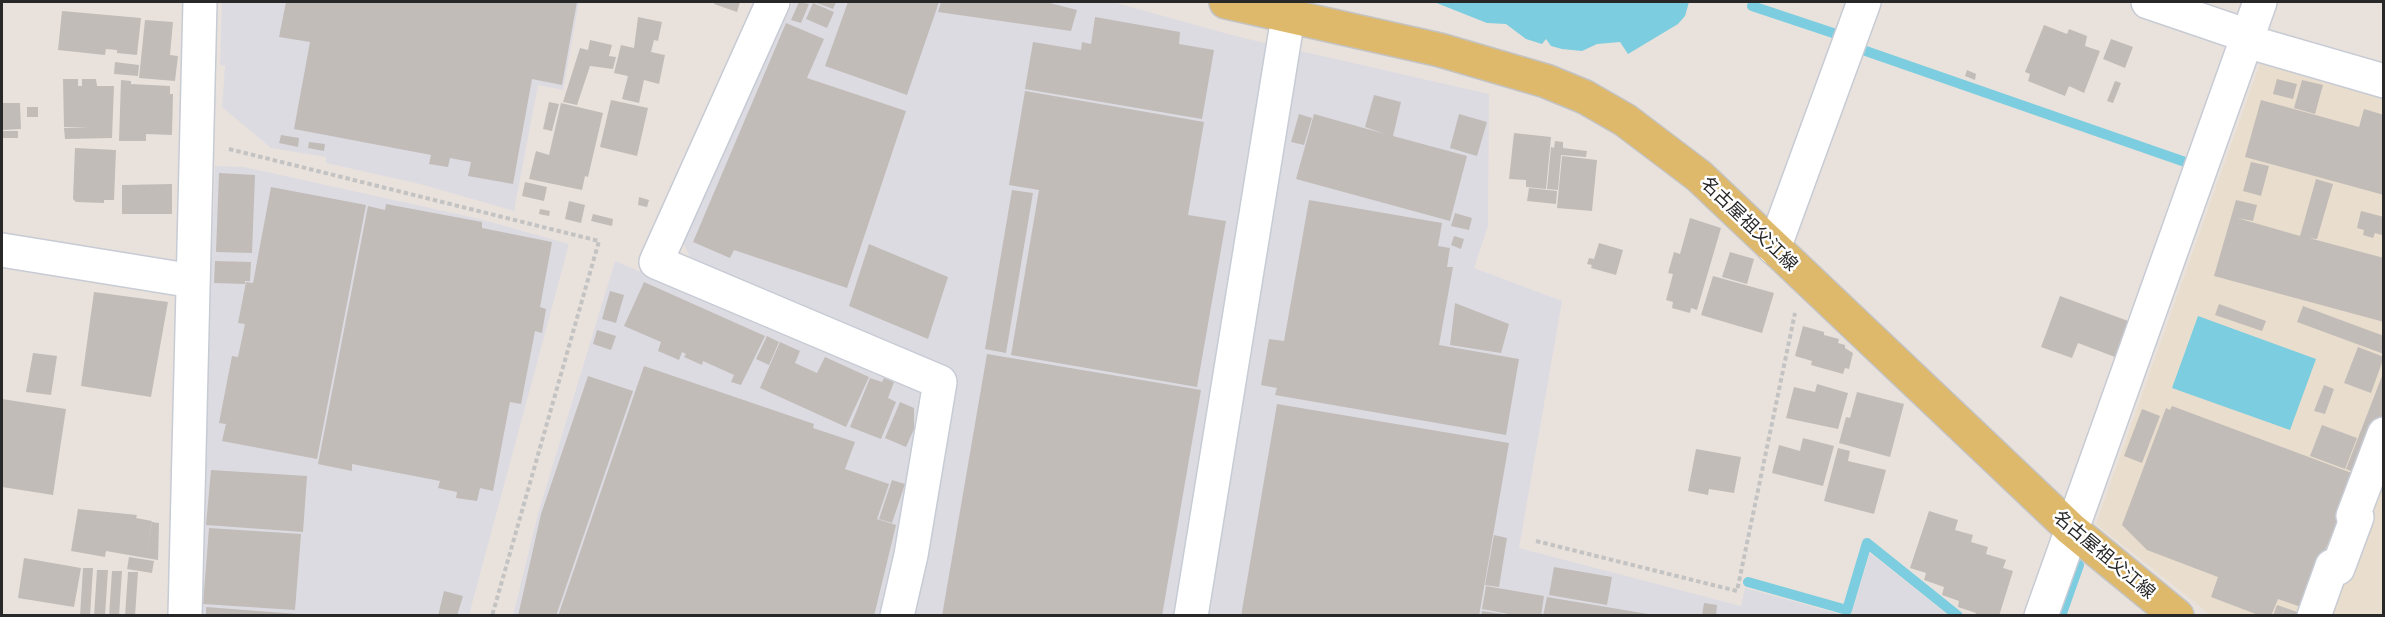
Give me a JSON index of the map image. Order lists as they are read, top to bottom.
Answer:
{
  "streets": {
    "main road": ["名古屋祖父江線"]
  }
}
